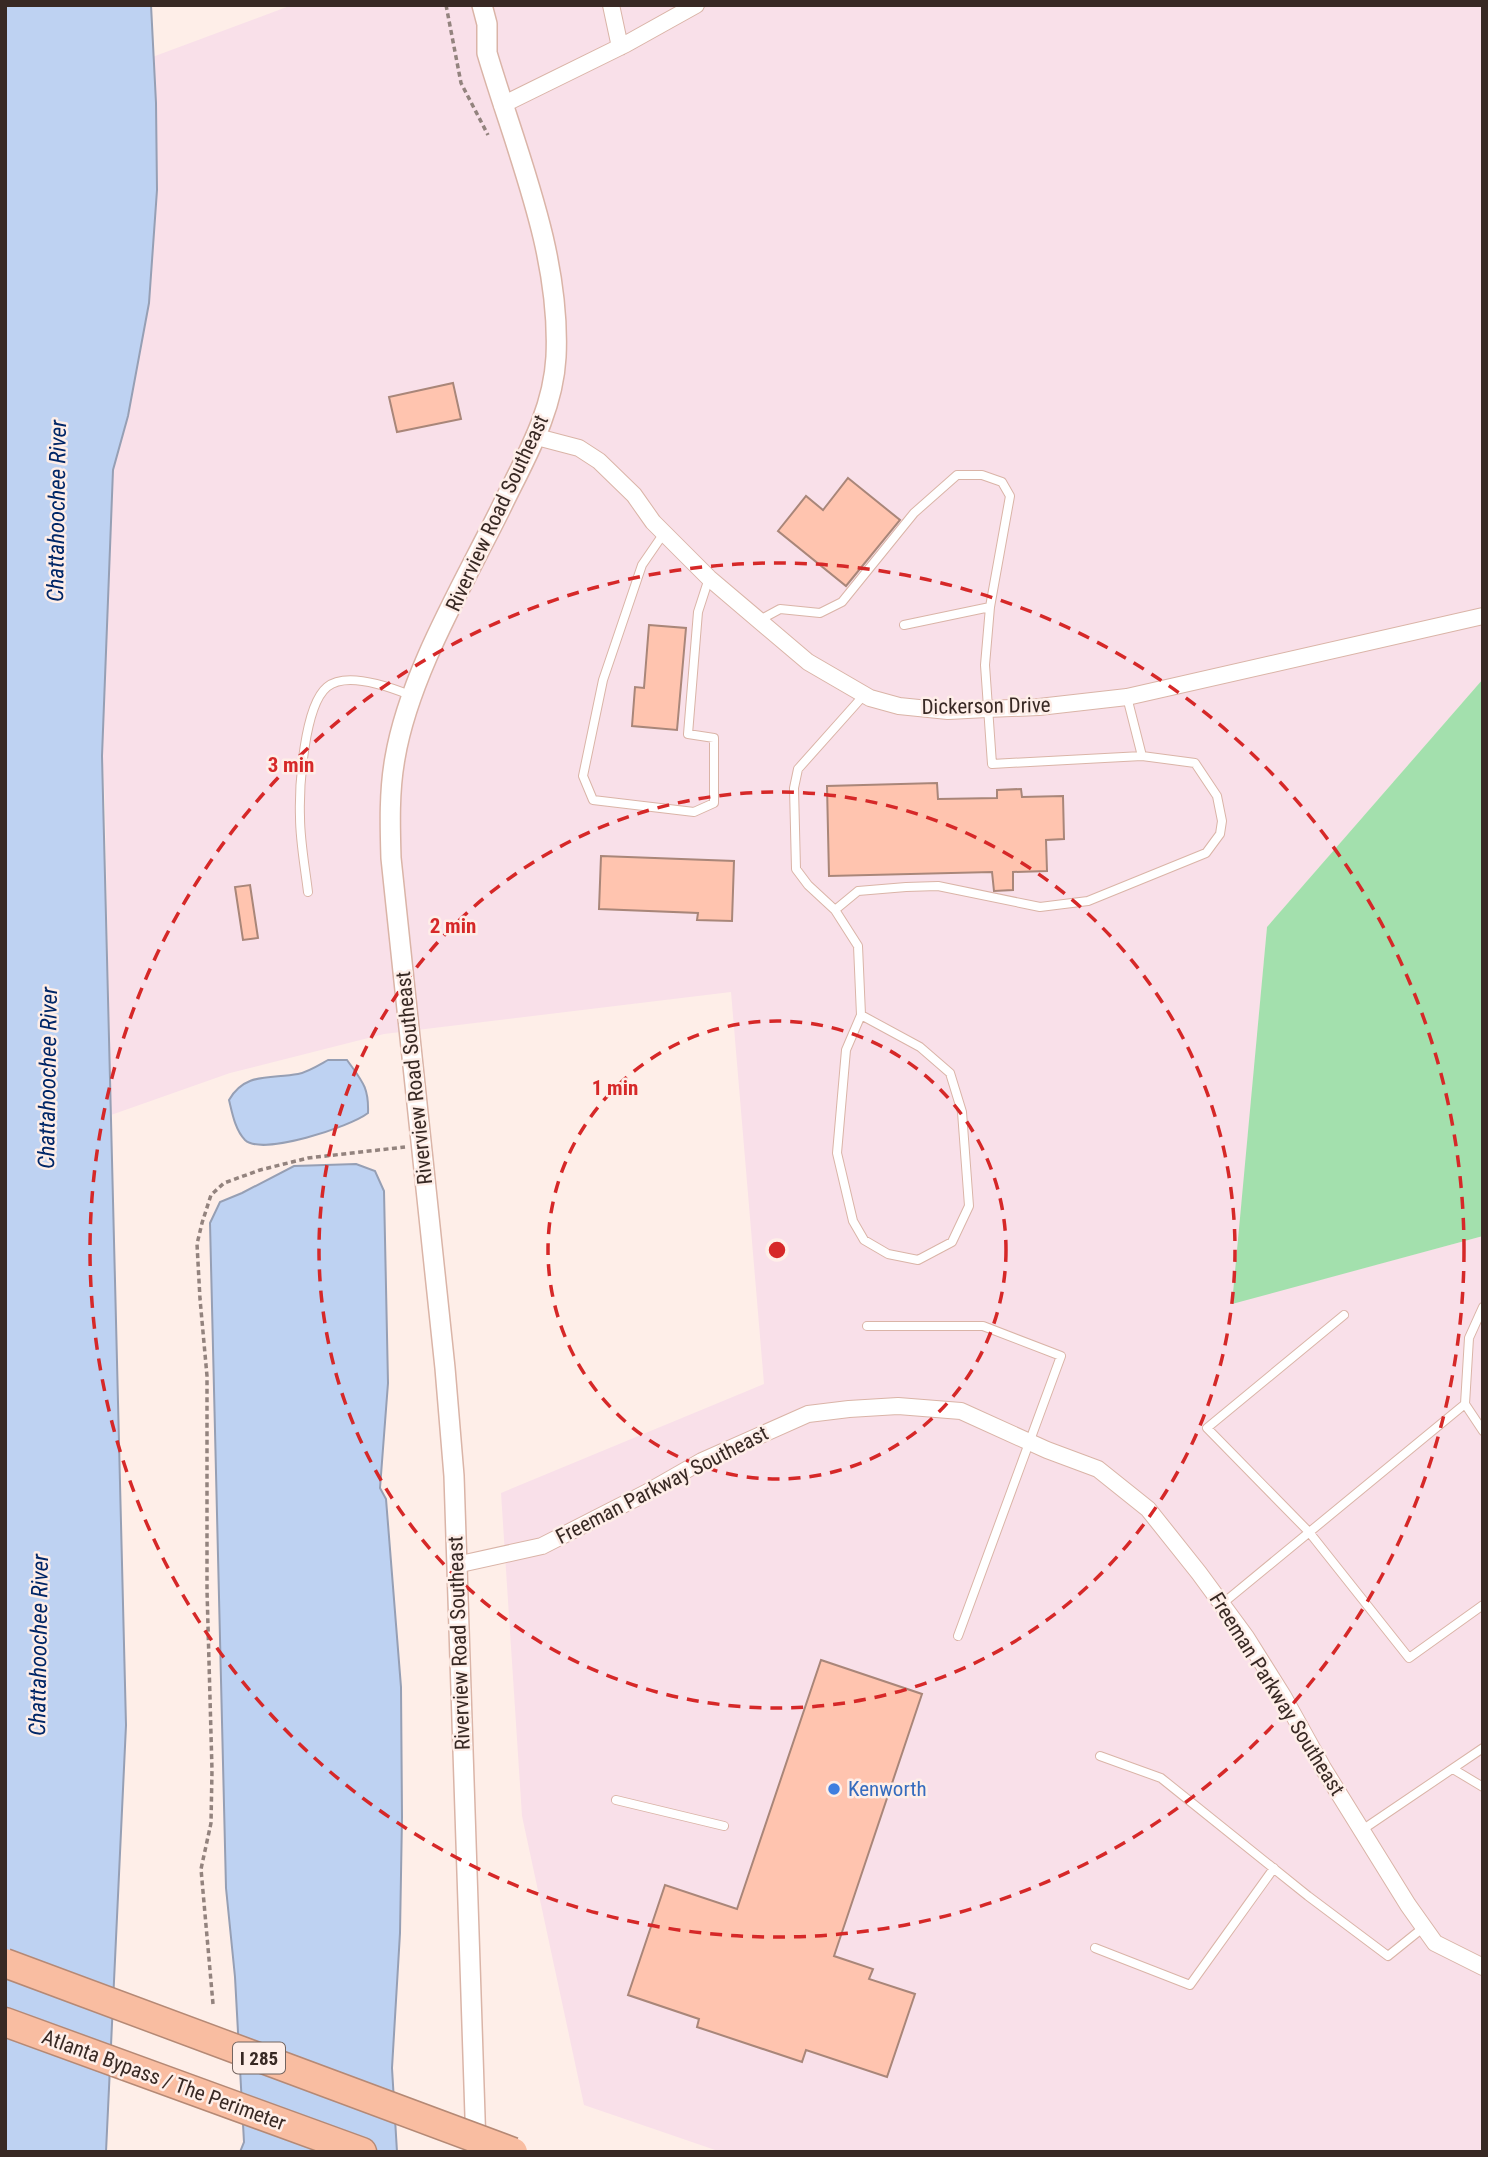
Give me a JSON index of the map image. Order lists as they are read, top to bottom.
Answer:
{
  "streets": {
    "highway": ["I 285", "Atlanta Bypass / The Perimeter"],
    "street": ["Riverview Road Southeast", "Dickerson Drive", "Freeman Parkway Southeast"]
  },
  "crossings": [
    ["Riverview Road Southeast", "Dickerson Drive"],
    ["Riverview Road Southeast", "Freeman Parkway Southeast"]
  ],
  "water": ["Chattahoochee River"],
  "places": ["Kenworth"],
  "rings": ["3 min", "2 min", "1 min"]
}
